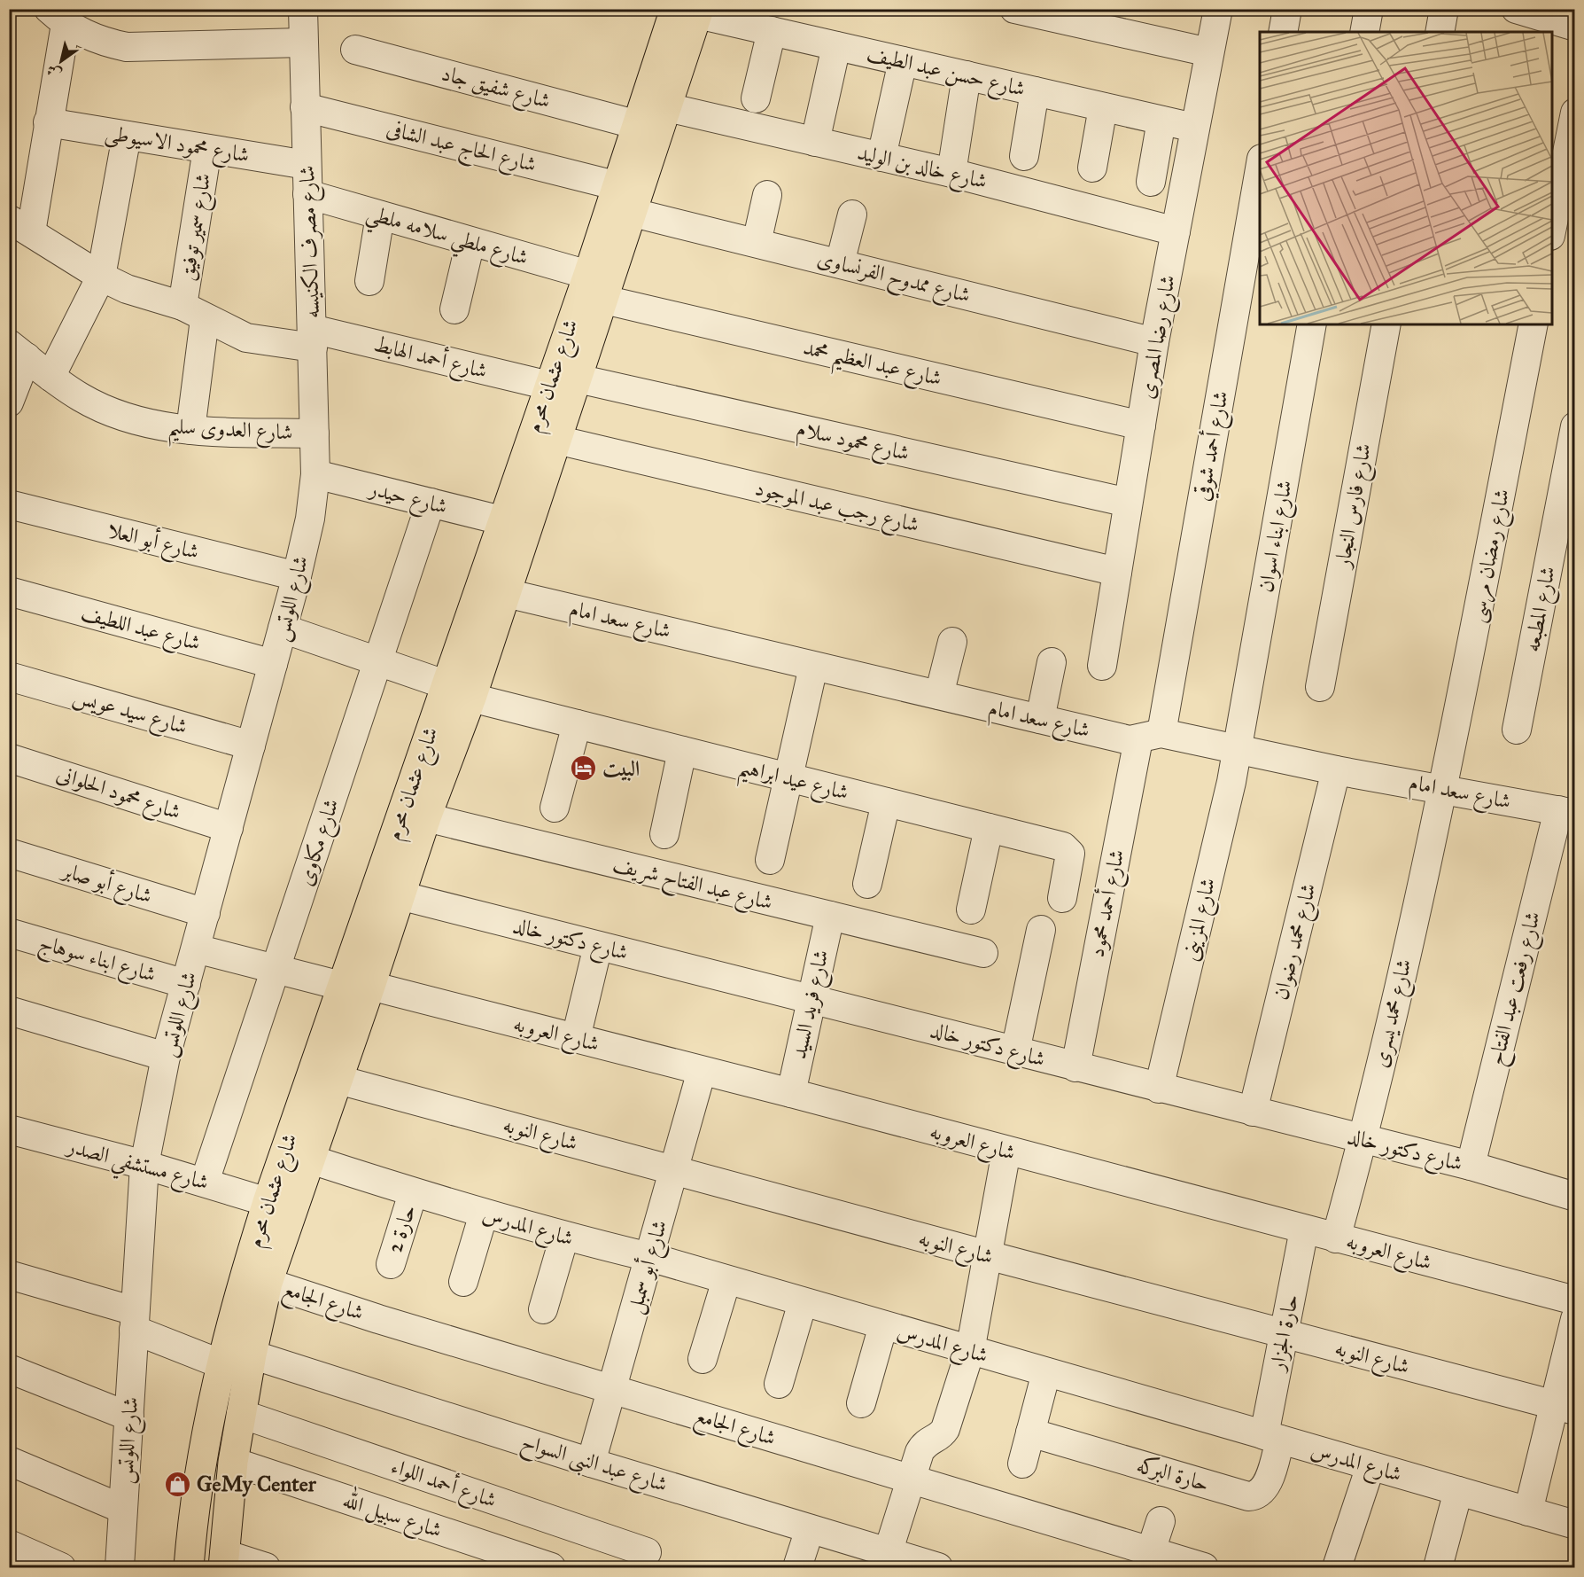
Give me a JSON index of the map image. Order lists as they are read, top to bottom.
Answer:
{
  "streets": {
    "main road": ["شارع عثمان محرم"],
    "street": [
      "شارع حسن عبد الطيف",
      "شارع شفيق جاد",
      "شارع محمود الاسيوطى",
      "شارع الحاج عبد الشافى",
      "شارع خالد بن الوليد",
      "شارع سمير توفيق",
      "شارع ملطي سلامه ملطي",
      "شارع مصرف الكنيسه",
      "شارع ممدوح الفرنساوى",
      "شارع رضا المصرى",
      "شارع أحمد الهابط",
      "شارع عبد العظيم محمد",
      "شارع العدوى سليم",
      "شارع محمود سلام",
      "شارع أحمد شوقي",
      "شارع حيدر",
      "شارع فارس النجار",
      "شارع رجب عبد الموجود",
      "شارع ابناء اسوان",
      "شارع أبو العلا",
      "شارع رمضان مرسى",
      "شارع اللوتس",
      "شارع المطبعه",
      "شارع سعد امام",
      "شارع عبد اللطيف",
      "شارع سيد عويس",
      "شارع عيد ابراهيم",
      "شارع محمود الحلوانى",
      "شارع مكاوى",
      "شارع أبو صابر",
      "شارع عبد الفتاح شريف",
      "شارع أحمد محمود",
      "شارع المزينى",
      "شارع دكتور خالد",
      "شارع محمد رضوان",
      "شارع ابناء سوهاج",
      "شارع رفعت عبد الفتاح",
      "شارع فريد السيد",
      "شارع محمد يسرى",
      "شارع العروبه",
      "شارع النوبه",
      "شارع مستشفي الصدر",
      "شارع المدرس",
      "حارة 2",
      "شارع أبو سمبل",
      "شارع الجامع",
      "حارة الجزار",
      "شارع عبد النبى السواح",
      "حارة البركه",
      "شارع أحمد اللواء",
      "شارع سبيل الله"
    ]
  },
  "crossings": [
    ["شارع حسن عبد الطيف", "شارع رضا المصرى"],
    ["شارع حسن عبد الطيف", "شارع عثمان محرم"],
    ["شارع شفيق جاد", "شارع عثمان محرم"],
    ["شارع محمود الاسيوطى", "شارع سمير توفيق"],
    ["شارع محمود الاسيوطى", "شارع مصرف الكنيسه"],
    ["شارع محمود الاسيوطى", "شارع أحمد الهابط"],
    ["شارع الحاج عبد الشافى", "شارع مصرف الكنيسه"],
    ["شارع الحاج عبد الشافى", "شارع عثمان محرم"],
    ["شارع خالد بن الوليد", "شارع رضا المصرى"],
    ["شارع خالد بن الوليد", "شارع عثمان محرم"],
    ["شارع سمير توفيق", "شارع أحمد الهابط"],
    ["شارع سمير توفيق", "شارع العدوى سليم"],
    ["شارع ملطي سلامه ملطي", "شارع مصرف الكنيسه"],
    ["شارع ملطي سلامه ملطي", "شارع عثمان محرم"],
    ["شارع مصرف الكنيسه", "شارع أحمد الهابط"],
    ["شارع مصرف الكنيسه", "شارع العدوى سليم"],
    ["شارع مصرف الكنيسه", "شارع حيدر"],
    ["شارع مصرف الكنيسه", "شارع اللوتس"],
    ["شارع ممدوح الفرنساوى", "شارع رضا المصرى"],
    ["شارع ممدوح الفرنساوى", "شارع عثمان محرم"],
    ["شارع رضا المصرى", "شارع عبد العظيم محمد"],
    ["شارع رضا المصرى", "شارع محمود سلام"],
    ["شارع رضا المصرى", "شارع رجب عبد الموجود"],
    ["شارع أحمد الهابط", "شارع عثمان محرم"],
    ["شارع عبد العظيم محمد", "شارع عثمان محرم"],
    ["شارع عثمان محرم", "شارع محمود سلام"],
    ["شارع عثمان محرم", "شارع حيدر"],
    ["شارع عثمان محرم", "شارع رجب عبد الموجود"],
    ["شارع عثمان محرم", "شارع سعد امام"],
    ["شارع عثمان محرم", "شارع عيد ابراهيم"],
    ["شارع عثمان محرم", "شارع عبد الفتاح شريف"],
    ["شارع عثمان محرم", "شارع دكتور خالد"],
    ["شارع عثمان محرم", "شارع العروبه"],
    ["شارع عثمان محرم", "شارع النوبه"],
    ["شارع عثمان محرم", "شارع مستشفي الصدر"],
    ["شارع عثمان محرم", "شارع المدرس"],
    ["شارع عثمان محرم", "شارع الجامع"],
    ["شارع عثمان محرم", "شارع عبد النبى السواح"],
    ["شارع عثمان محرم", "شارع أحمد اللواء"],
    ["شارع عثمان محرم", "شارع سبيل الله"],
    ["شارع أحمد شوقي", "شارع سعد امام"],
    ["شارع أحمد شوقي", "شارع أحمد محمود"],
    ["شارع حيدر", "شارع اللوتس"],
    ["شارع حيدر", "شارع مكاوى"],
    ["شارع ابناء اسوان", "شارع سعد امام"],
    ["شارع ابناء اسوان", "شارع المزينى"],
    ["شارع أبو العلا", "شارع اللوتس"],
    ["شارع رمضان مرسى", "شارع سعد امام"],
    ["شارع رمضان مرسى", "شارع محمد يسرى"],
    ["شارع اللوتس", "شارع عبد اللطيف"],
    ["شارع اللوتس", "شارع سيد عويس"],
    ["شارع اللوتس", "شارع محمود الحلوانى"],
    ["شارع اللوتس", "شارع أبو صابر"],
    ["شارع اللوتس", "شارع ابناء سوهاج"],
    ["شارع اللوتس", "شارع مستشفي الصدر"],
    ["شارع سعد امام", "شارع أحمد محمود"],
    ["شارع سعد امام", "شارع المزينى"],
    ["شارع سعد امام", "شارع محمد رضوان"],
    ["شارع سعد امام", "شارع رفعت عبد الفتاح"],
    ["شارع سعد امام", "شارع محمد يسرى"],
    ["شارع مكاوى", "شارع مستشفي الصدر"],
    ["شارع عبد الفتاح شريف", "شارع فريد السيد"],
    ["شارع أحمد محمود", "شارع دكتور خالد"],
    ["شارع المزينى", "شارع دكتور خالد"],
    ["شارع دكتور خالد", "شارع محمد رضوان"],
    ["شارع دكتور خالد", "شارع رفعت عبد الفتاح"],
    ["شارع دكتور خالد", "شارع فريد السيد"],
    ["شارع دكتور خالد", "شارع محمد يسرى"],
    ["شارع فريد السيد", "شارع العروبه"],
    ["شارع محمد يسرى", "شارع العروبه"],
    ["شارع العروبه", "شارع أبو سمبل"],
    ["شارع العروبه", "حارة الجزار"],
    ["شارع النوبه", "شارع أبو سمبل"],
    ["شارع النوبه", "حارة الجزار"],
    ["شارع المدرس", "حارة 2"],
    ["شارع المدرس", "شارع أبو سمبل"],
    ["شارع المدرس", "حارة الجزار"],
    ["شارع المدرس", "حارة البركه"],
    ["شارع أبو سمبل", "شارع الجامع"],
    ["شارع أبو سمبل", "شارع عبد النبى السواح"],
    ["حارة الجزار", "حارة البركه"]
  ],
  "places": {
    "hotel": ["البيت"],
    "shop": ["GeMy Center"]
  },
  "north": "bottom left"
}
